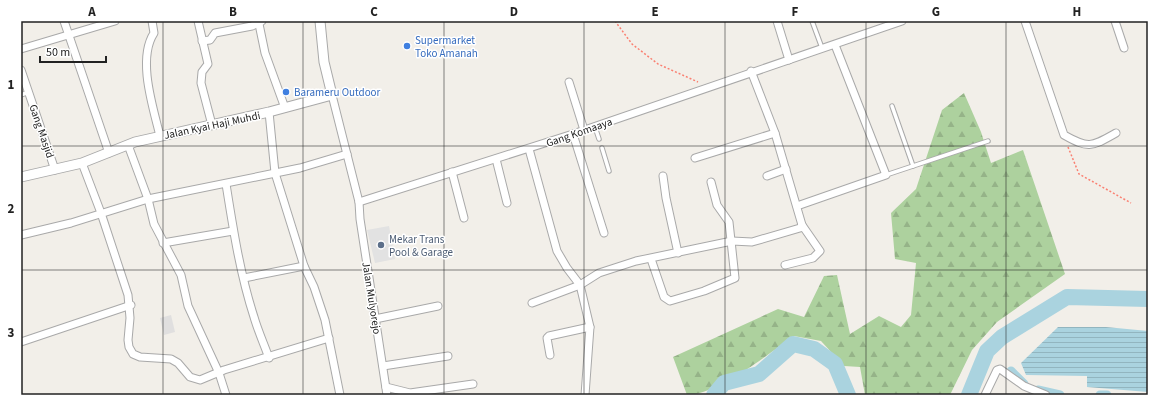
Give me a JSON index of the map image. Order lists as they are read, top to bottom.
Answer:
{
  "streets": {
    "street": [
      "Jalan Kyai Haji Muhdi",
      "Gang Masjid",
      "Gang Komaaya",
      "Jalan Mulyorejo"
    ]
  },
  "crossings": [
    ["Jalan Kyai Haji Muhdi", "Gang Masjid"],
    ["Gang Komaaya", "Jalan Mulyorejo"]
  ],
  "places": ["Supermarket Toko Amanah", "Barameru Outdoor", "Mekar Trans Pool & Garage"],
  "scale_bar": "50 m",
  "grid": {
    "columns": [
      "A",
      "B",
      "C",
      "D",
      "E",
      "F",
      "G",
      "H"
    ],
    "rows": ["1", "2", "3"]
  }
}
